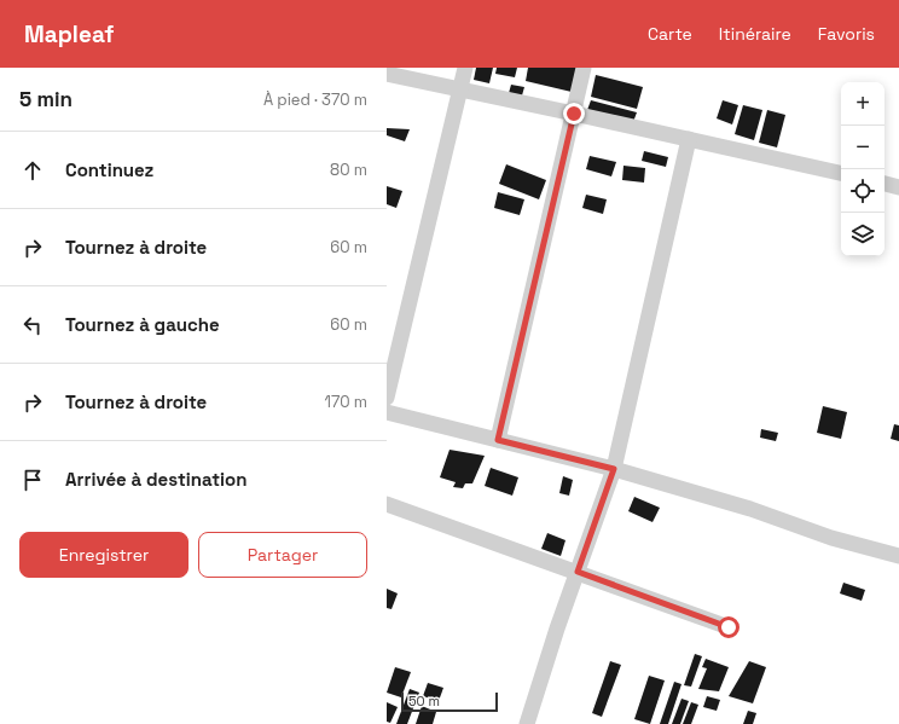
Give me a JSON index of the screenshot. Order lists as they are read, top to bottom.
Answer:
{
  "scale_bar": "50 m",
  "page": {
    "header": "Mapleaf",
    "nav": ["Carte", "Itinéraire", "Favoris"],
    "heading": ["5 min", "À pied · 370 m"],
    "map_buttons": ["+", "−"],
    "list": [
      ["Continuez", "80 m"],
      ["Tournez à droite", "60 m"],
      ["Tournez à gauche", "60 m"],
      ["Tournez à droite", "170 m"],
      "Arrivée à destination"
    ],
    "buttons": ["Enregistrer", "Partager"],
    "scale": "50 m"
  }
}
